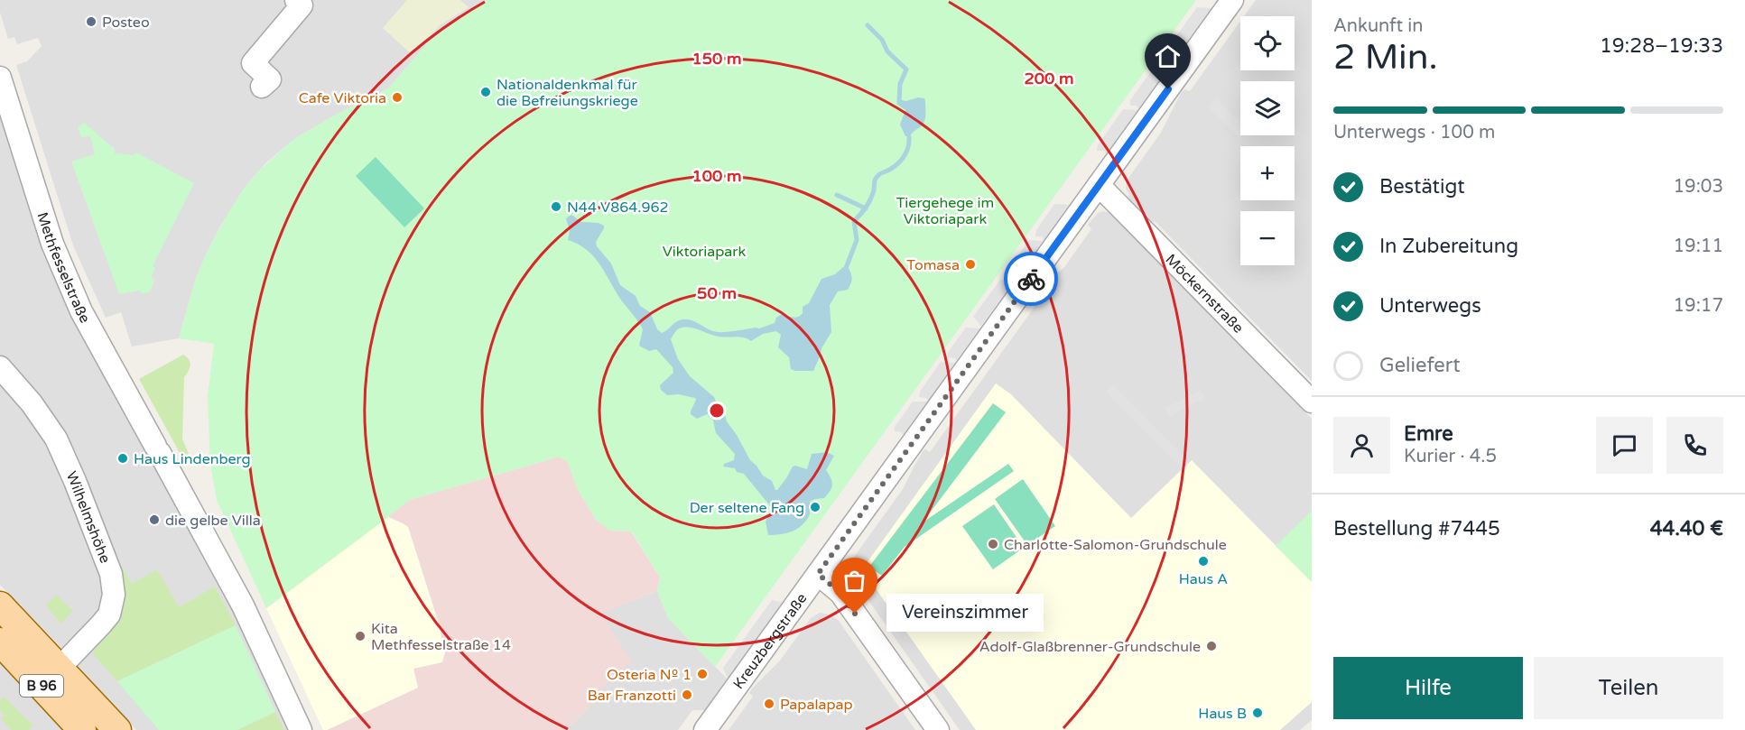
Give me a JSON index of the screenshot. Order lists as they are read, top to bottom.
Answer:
{
  "streets": {
    "main road": ["B 96"],
    "street": [
      "Methfesselstraße",
      "Möckernstraße",
      "Wilhelmshöhe",
      "Kreuzbergstraße"
    ]
  },
  "crossings": [
    ["Möckernstraße", "Kreuzbergstraße"],
    ["Wilhelmshöhe", "B 96"]
  ],
  "parks": ["Tiergehege im Viktoriapark", "Viktoriapark"],
  "places": [
    "Posteo",
    "Nationaldenkmal für die Befreiungskriege",
    "Cafe Viktoria",
    "N44 V864.962",
    "Tomasa",
    "Haus Lindenberg",
    "Der seltene Fang",
    "die gelbe Villa",
    "Charlotte-Salomon-Grundschule",
    "Haus A",
    "Vereinszimmer",
    "Kita Methfesselstraße 14",
    "Adolf-Glaßbrenner-Grundschule",
    "Osteria Nº 1",
    "Bar Franzotti",
    "Papalapap",
    "Haus B"
  ],
  "page": {
    "heading": ["2 Min.", "Ankunft in", "19:28–19:33"],
    "panel": [
      "Emre",
      "Kurier · 4.5",
      "Bestellung #7445",
      "44.40 €"
    ],
    "map_buttons": ["+", "−"],
    "bar": "Unterwegs · 100 m",
    "list": [
      ["Bestätigt", "19:03"],
      ["In Zubereitung", "19:11"],
      ["Unterwegs", "19:17"],
      "Geliefert"
    ],
    "bubble": "Vereinszimmer",
    "buttons": ["Hilfe", "Teilen"]
  },
  "rings": [
    "150 m",
    "200 m",
    "100 m",
    "50 m"
  ]
}
